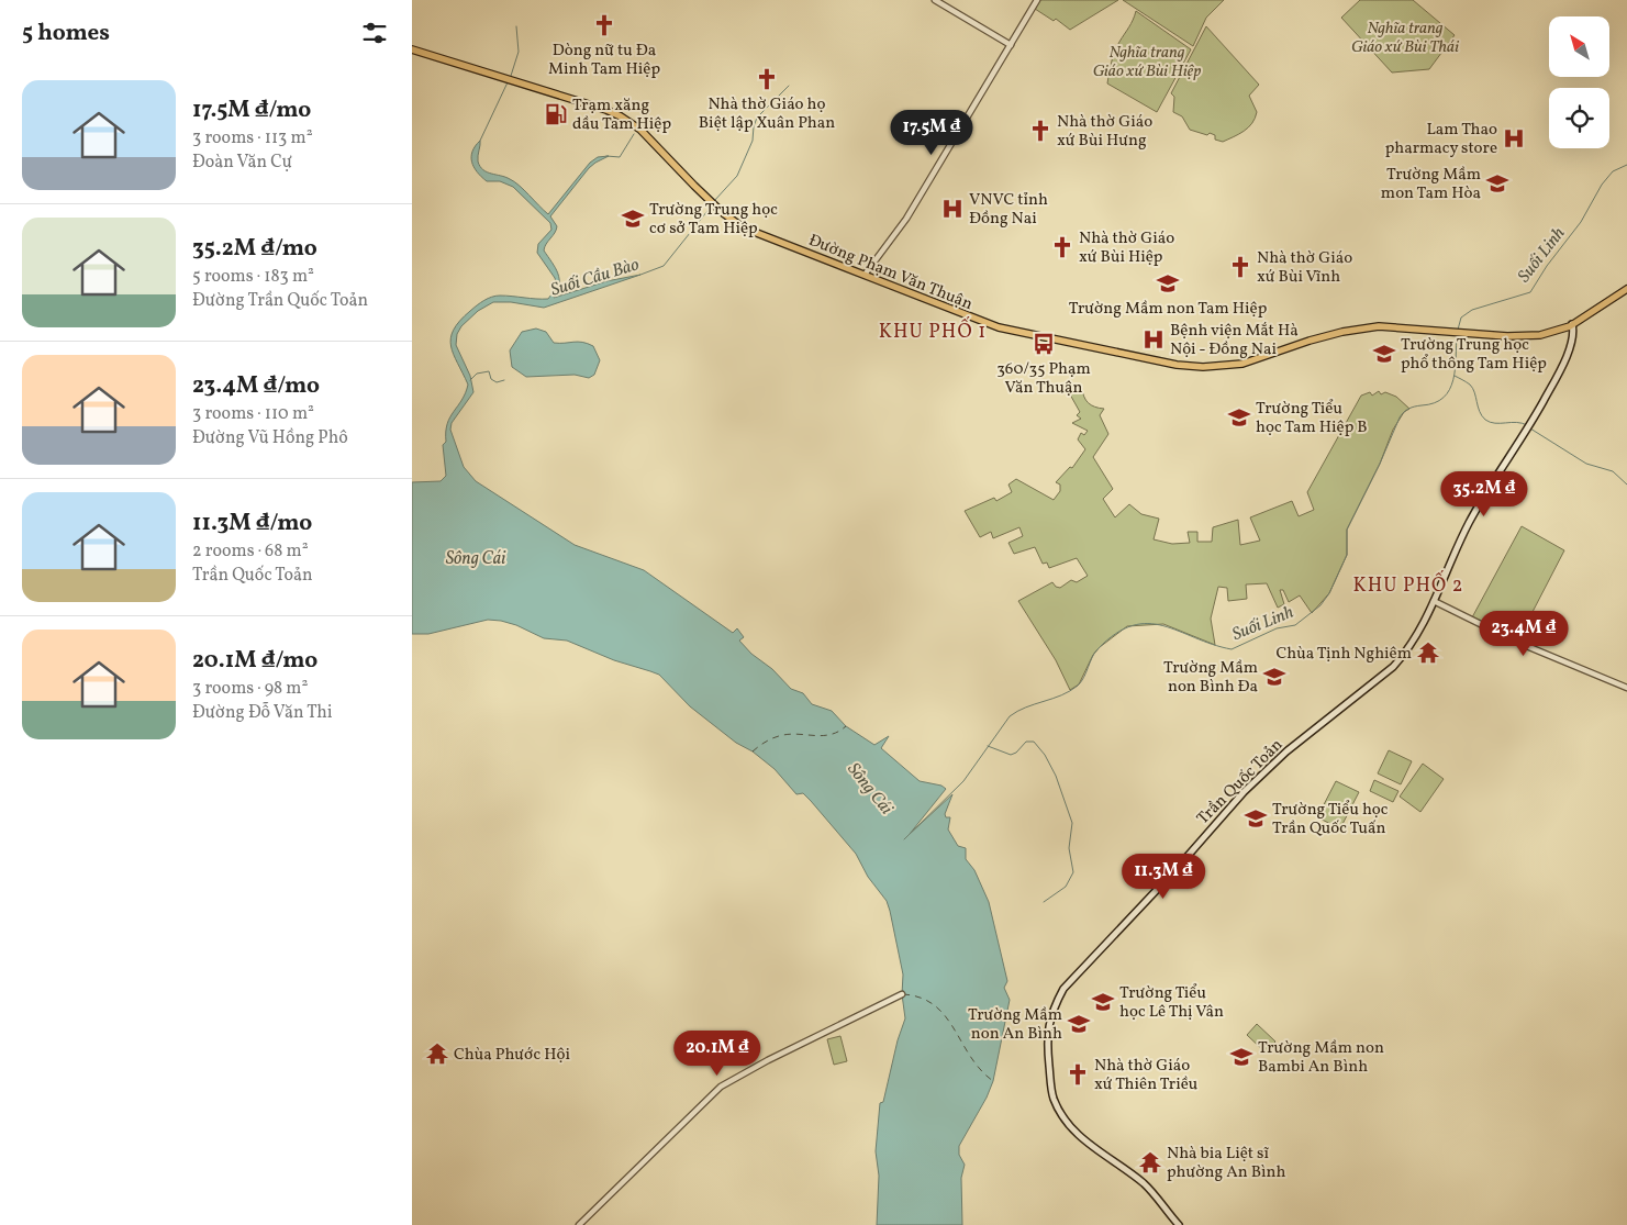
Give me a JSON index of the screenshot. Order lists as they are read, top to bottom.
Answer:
{
  "streets": {
    "main road": ["Đường Phạm Văn Thuận", "Trần Quốc Toản"]
  },
  "crossings": [
    ["Đường Phạm Văn Thuận", "Trần Quốc Toản"]
  ],
  "districts": ["KHU PHỐ 1", "KHU PHỐ 2"],
  "water": ["Suối Linh", "Suối Cầu Bào", "Sông Cái"],
  "parks": ["Nghĩa trang Giáo xứ Bùi Thái", "Nghĩa trang Giáo xứ Bùi Hiệp"],
  "places": {
    "church": [
      "Dòng nữ tu Đa Minh Tam Hiệp",
      "Nhà thờ Giáo họ Biệt lập Xuân Phan",
      "Nhà thờ Giáo xứ Bùi Hưng",
      "Nhà thờ Giáo xứ Bùi Hiệp",
      "Nhà thờ Giáo xứ Bùi Vĩnh",
      "Nhà thờ Giáo xứ Thiên Triều"
    ],
    "fuel station": ["Trạm xăng dầu Tam Hiệp"],
    "hospital": ["Lam Thao pharmacy store", "VNVC tỉnh Đồng Nai", "Bệnh viện Mắt Hà Nội - Đồng Nai"],
    "school or university": [
      "Trường Mầm mon Tam Hòa",
      "Trường Trung học cơ sở Tam Hiệp",
      "Trường Mầm non Tam Hiệp",
      "Trường Trung học phổ thông Tam Hiệp",
      "Trường Tiểu học Tam Hiệp B",
      "Trường Mầm non Bình Đa",
      "Trường Tiểu học Trần Quốc Tuấn",
      "Trường Tiểu học Lê Thị Vân",
      "Trường Mầm non An Bình",
      "Trường Mầm non Bambi An Bình"
    ],
    "bus stop": ["360/35 Phạm Văn Thuận"],
    "temple": ["Chùa Tịnh Nghiêm", "Chùa Phước Hội", "Nhà bia Liệt sĩ phường An Bình"]
  },
  "north": "top left",
  "page": {
    "heading": "5 homes",
    "list": [
      {
        "name": "17.5M ₫/mo",
        "note": "3 rooms · 113 m² · Đoàn Văn Cự"
      },
      {
        "name": "35.2M ₫/mo",
        "note": "5 rooms · 183 m² · Đường Trần Quốc Toản"
      },
      {
        "name": "23.4M ₫/mo",
        "note": "3 rooms · 110 m² · Đường Vũ Hồng Phô"
      },
      {
        "name": "11.3M ₫/mo",
        "note": "2 rooms · 68 m² · Trần Quốc Toản"
      },
      {
        "name": "20.1M ₫/mo",
        "note": "3 rooms · 98 m² · Đường Đỗ Văn Thi"
      }
    ],
    "price": [
      "17.5M ₫",
      "35.2M ₫",
      "23.4M ₫",
      "11.3M ₫",
      "20.1M ₫"
    ]
  }
}
